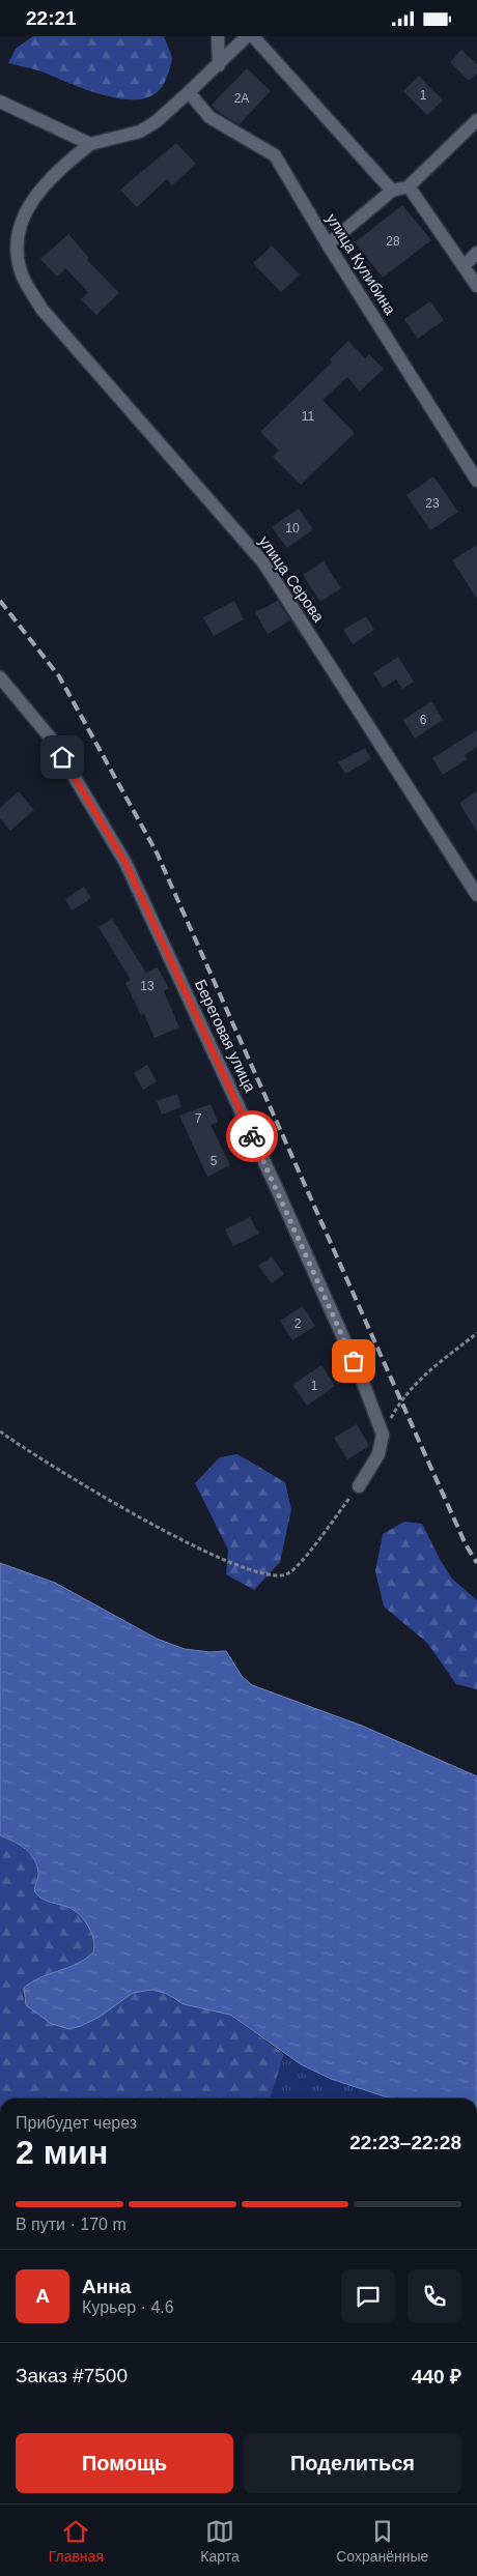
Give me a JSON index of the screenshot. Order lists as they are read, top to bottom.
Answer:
{
  "streets": {
    "street": ["улица Кулибина", "улица Серова", "Береговая улица"]
  },
  "house_numbers": [
    "1",
    "2А",
    "28",
    "11",
    "23",
    "10",
    "6",
    "13",
    "7",
    "5",
    "2",
    "1"
  ],
  "page": {
    "status": "22:21",
    "heading": ["2 мин", "Прибудет через", "22:23–22:28"],
    "panel": [
      "Анна",
      "Курьер · 4.6",
      "Заказ #7500",
      "440 ₽"
    ],
    "bar": "В пути · 170 m",
    "round": "А",
    "buttons": ["Помощь", "Поделиться"],
    "tabs": ["Главная", "Карта", "Сохранённые"]
  }
}
